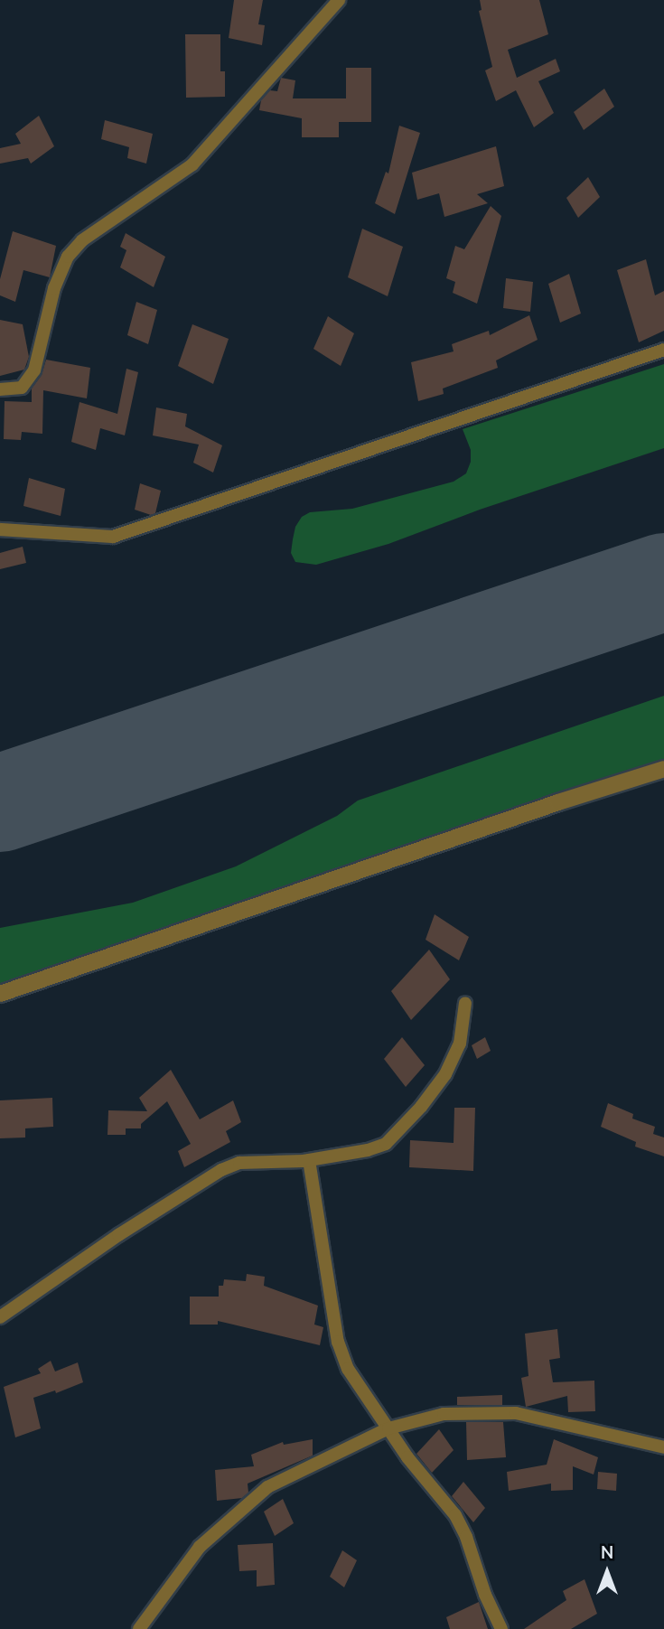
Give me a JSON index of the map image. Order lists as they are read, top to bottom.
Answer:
{
  "north": "top"
}
